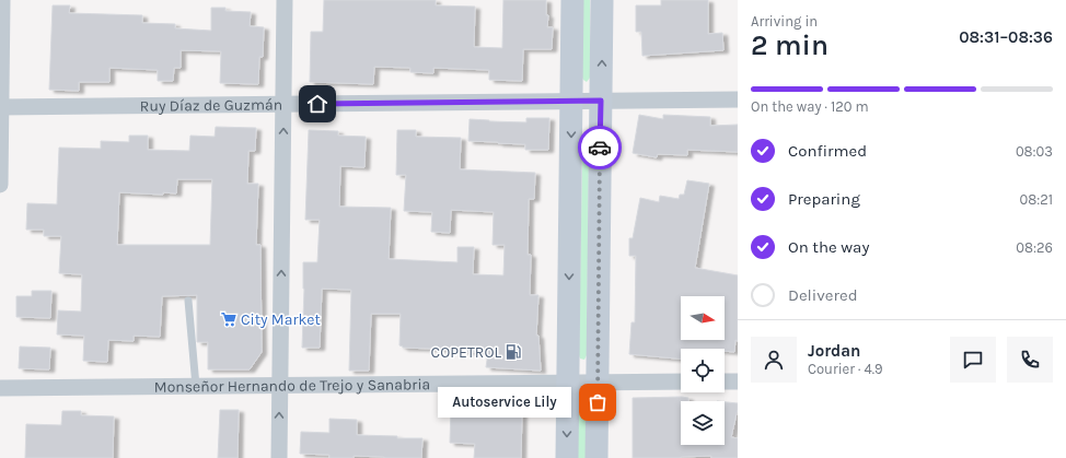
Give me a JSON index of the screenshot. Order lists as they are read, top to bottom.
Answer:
{
  "streets": {
    "street": ["Ruy Díaz de Guzmán", "Monseñor Hernando de Trejo y Sanabria"]
  },
  "places": {
    "supermarket": ["City Market"],
    "fuel station": ["COPETROL"],
    "other": ["Autoservice Lily"]
  },
  "north": "right",
  "page": {
    "heading": ["2 min", "Arriving in", "08:31–08:36"],
    "panel": ["Jordan", "Courier · 4.9"],
    "bar": "On the way · 120 m",
    "list": [
      ["Confirmed", "08:03"],
      ["Preparing", "08:21"],
      ["On the way", "08:26"],
      "Delivered"
    ],
    "bubble": "Autoservice Lily"
  }
}
